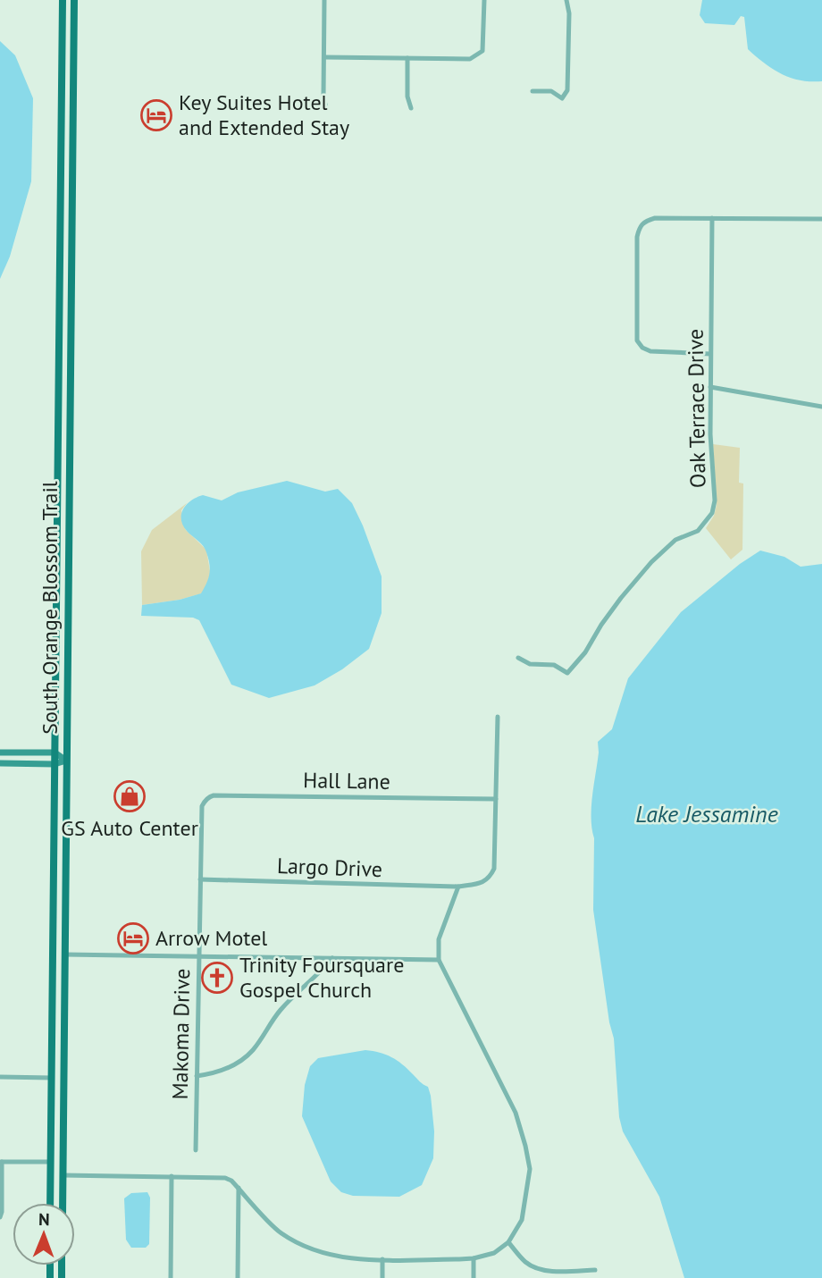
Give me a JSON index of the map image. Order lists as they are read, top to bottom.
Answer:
{
  "streets": {
    "main road": ["South Orange Blossom Trail"],
    "street": [
      "Oak Terrace Drive",
      "Hall Lane",
      "Largo Drive",
      "Makoma Drive"
    ]
  },
  "crossings": [
    ["Hall Lane", "Largo Drive"],
    ["Hall Lane", "Makoma Drive"],
    ["Largo Drive", "Makoma Drive"]
  ],
  "water": ["Lake Jessamine"],
  "places": {
    "hotel": ["Key Suites Hotel and Extended Stay", "Arrow Motel"],
    "shop": ["GS Auto Center"],
    "church": ["Trinity Foursquare Gospel Church"]
  },
  "north": "top"
}
